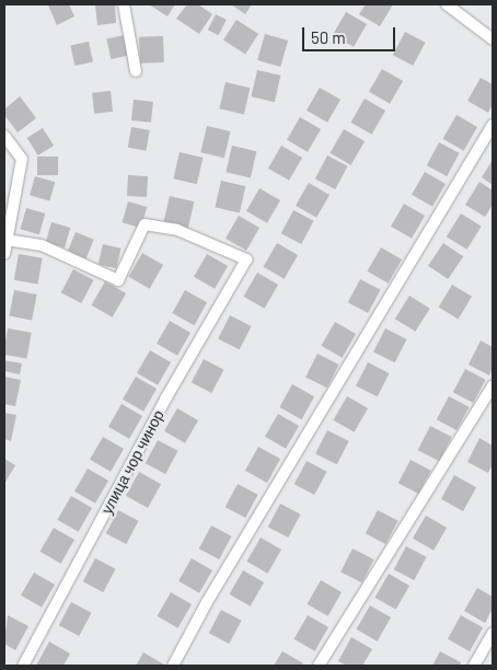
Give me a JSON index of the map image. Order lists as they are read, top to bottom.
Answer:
{
  "streets": {
    "street": ["улица чор чинор"]
  },
  "scale_bar": "50 m"
}
